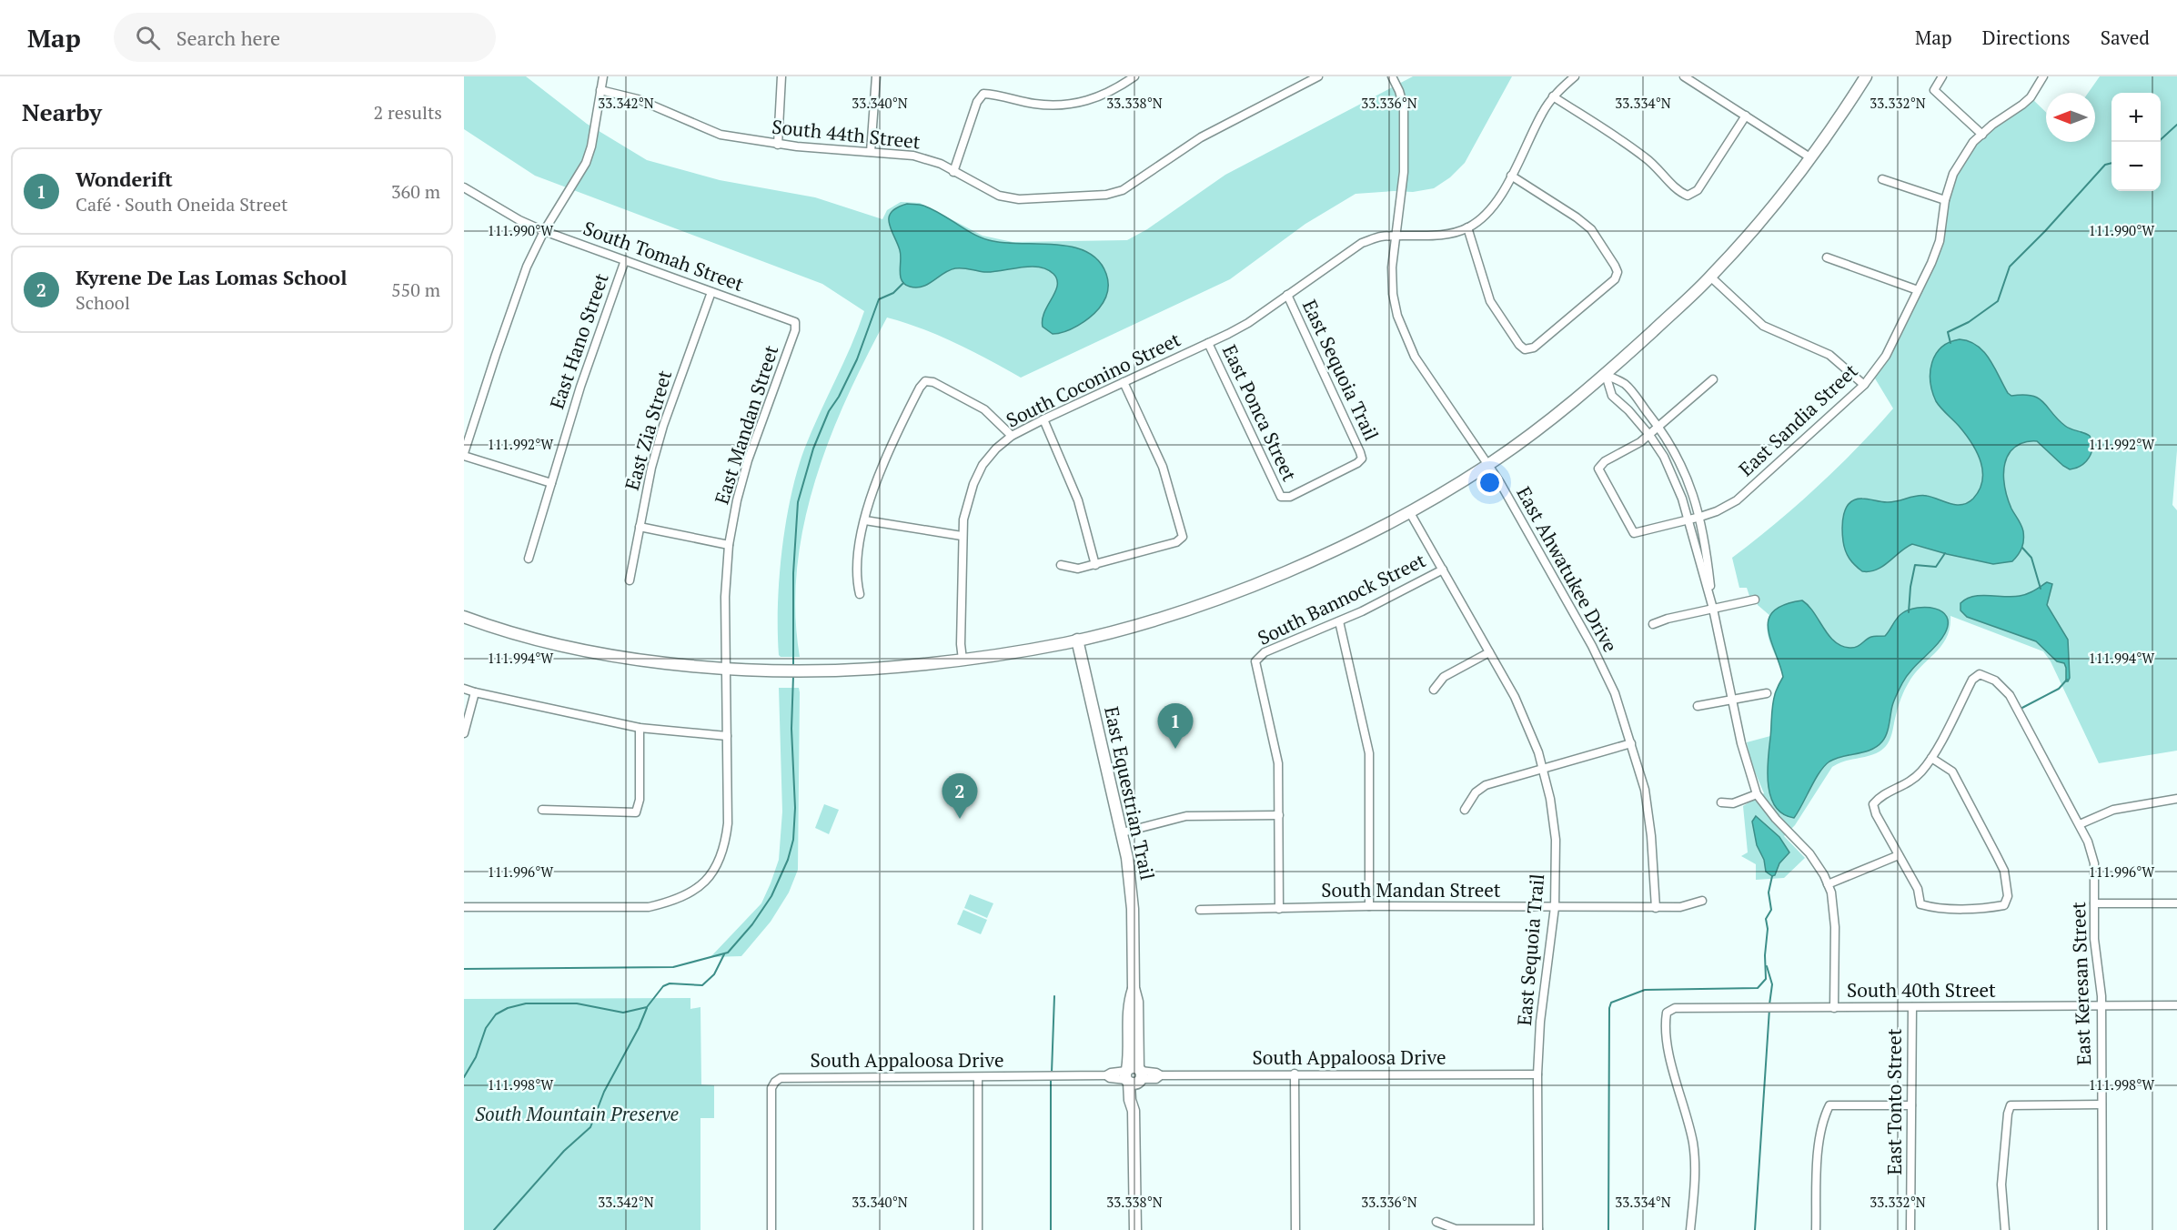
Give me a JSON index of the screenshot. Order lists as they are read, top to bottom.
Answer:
{
  "streets": {
    "main road": ["East Equestrian Trail"],
    "street": [
      "South 44th Street",
      "South Tomah Street",
      "East Hano Street",
      "East Sequoia Trail",
      "South Coconino Street",
      "East Ponca Street",
      "East Sandia Street",
      "East Mandan Street",
      "East Zia Street",
      "East Ahwatukee Drive",
      "South Bannock Street",
      "South Mandan Street",
      "East Keresan Street",
      "South 40th Street",
      "South Appaloosa Drive",
      "East Tonto Street"
    ]
  },
  "crossings": [
    ["South Tomah Street", "East Hano Street"],
    ["South Tomah Street", "East Mandan Street"],
    ["South Tomah Street", "East Zia Street"],
    ["East Sequoia Trail", "South Coconino Street"],
    ["East Sequoia Trail", "East Ponca Street"],
    ["East Sequoia Trail", "South Bannock Street"],
    ["East Sequoia Trail", "South Mandan Street"],
    ["East Sequoia Trail", "South Appaloosa Drive"],
    ["South Coconino Street", "East Ponca Street"],
    ["South Coconino Street", "East Ahwatukee Drive"],
    ["East Ahwatukee Drive", "South Mandan Street"],
    ["East Equestrian Trail", "South Appaloosa Drive"],
    ["East Keresan Street", "South 40th Street"],
    ["South 40th Street", "East Tonto Street"]
  ],
  "parks": ["South Mountain Preserve"],
  "north": "left",
  "page": {
    "header": "Map",
    "search": "Search here",
    "nav": ["Map", "Directions", "Saved"],
    "heading": ["Nearby", "2 results"],
    "map_buttons": ["+", "−"],
    "list": [
      {
        "mark": "1",
        "name": "Wonderift",
        "note": "Café · South Oneida Street",
        "value": "360 m"
      },
      {
        "mark": "2",
        "name": "Kyrene De Las Lomas School",
        "note": "School",
        "value": "550 m"
      }
    ],
    "pins": ["1", "2"]
  },
  "coordinates": [
    "33.342°N",
    "33.340°N",
    "33.338°N",
    "33.336°N",
    "33.334°N",
    "33.332°N",
    "111.990°W",
    "111.992°W",
    "111.994°W",
    "111.996°W",
    "111.998°W"
  ]
}
